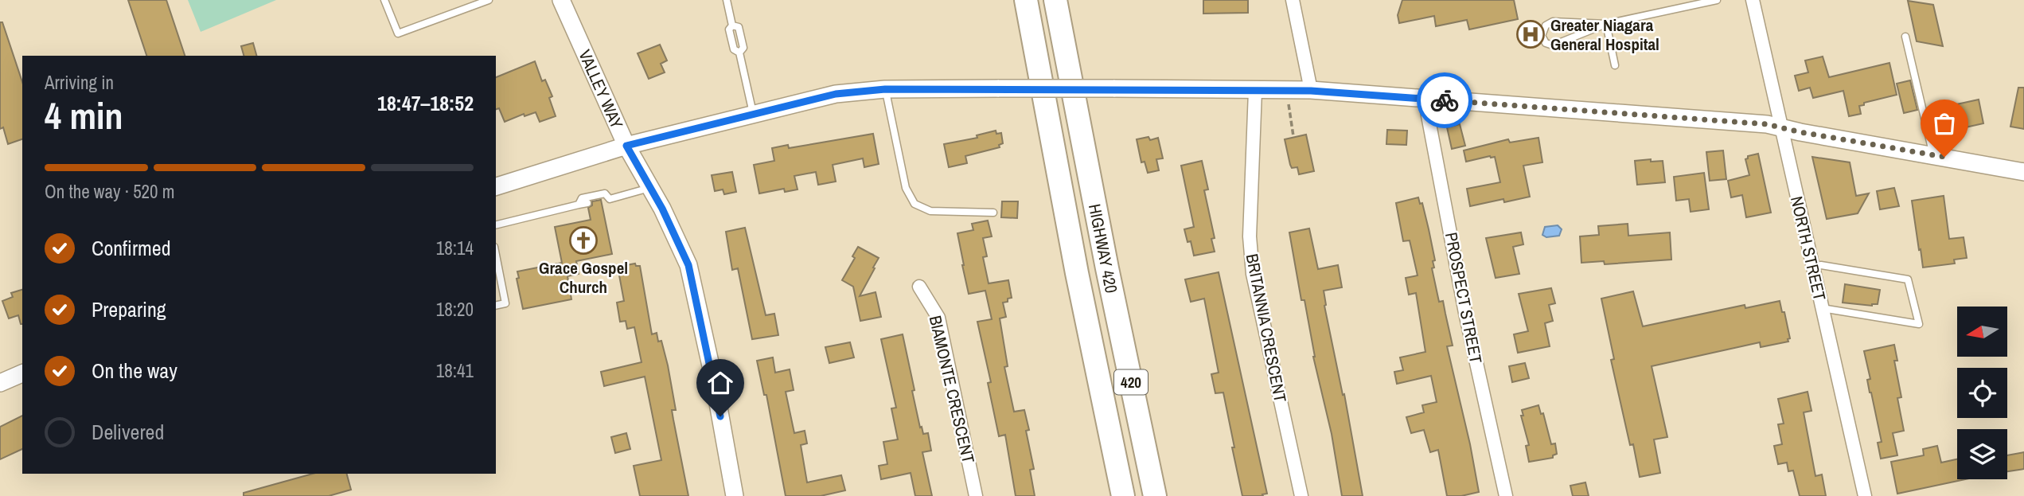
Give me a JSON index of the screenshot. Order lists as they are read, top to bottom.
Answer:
{
  "streets": {
    "highway": ["HIGHWAY 420", "420"],
    "street": [
      "VALLEY WAY",
      "NORTH STREET",
      "PROSPECT STREET",
      "BRITANNIA CRESCENT",
      "BIAMONTE CRESCENT"
    ]
  },
  "places": {
    "hospital": ["Greater Niagara General Hospital"],
    "church": ["Grace Gospel Church"]
  },
  "north": "left",
  "page": {
    "heading": ["4 min", "Arriving in", "18:47–18:52"],
    "bar": "On the way · 520 m",
    "list": [
      ["Confirmed", "18:14"],
      ["Preparing", "18:20"],
      ["On the way", "18:41"],
      "Delivered"
    ]
  }
}
